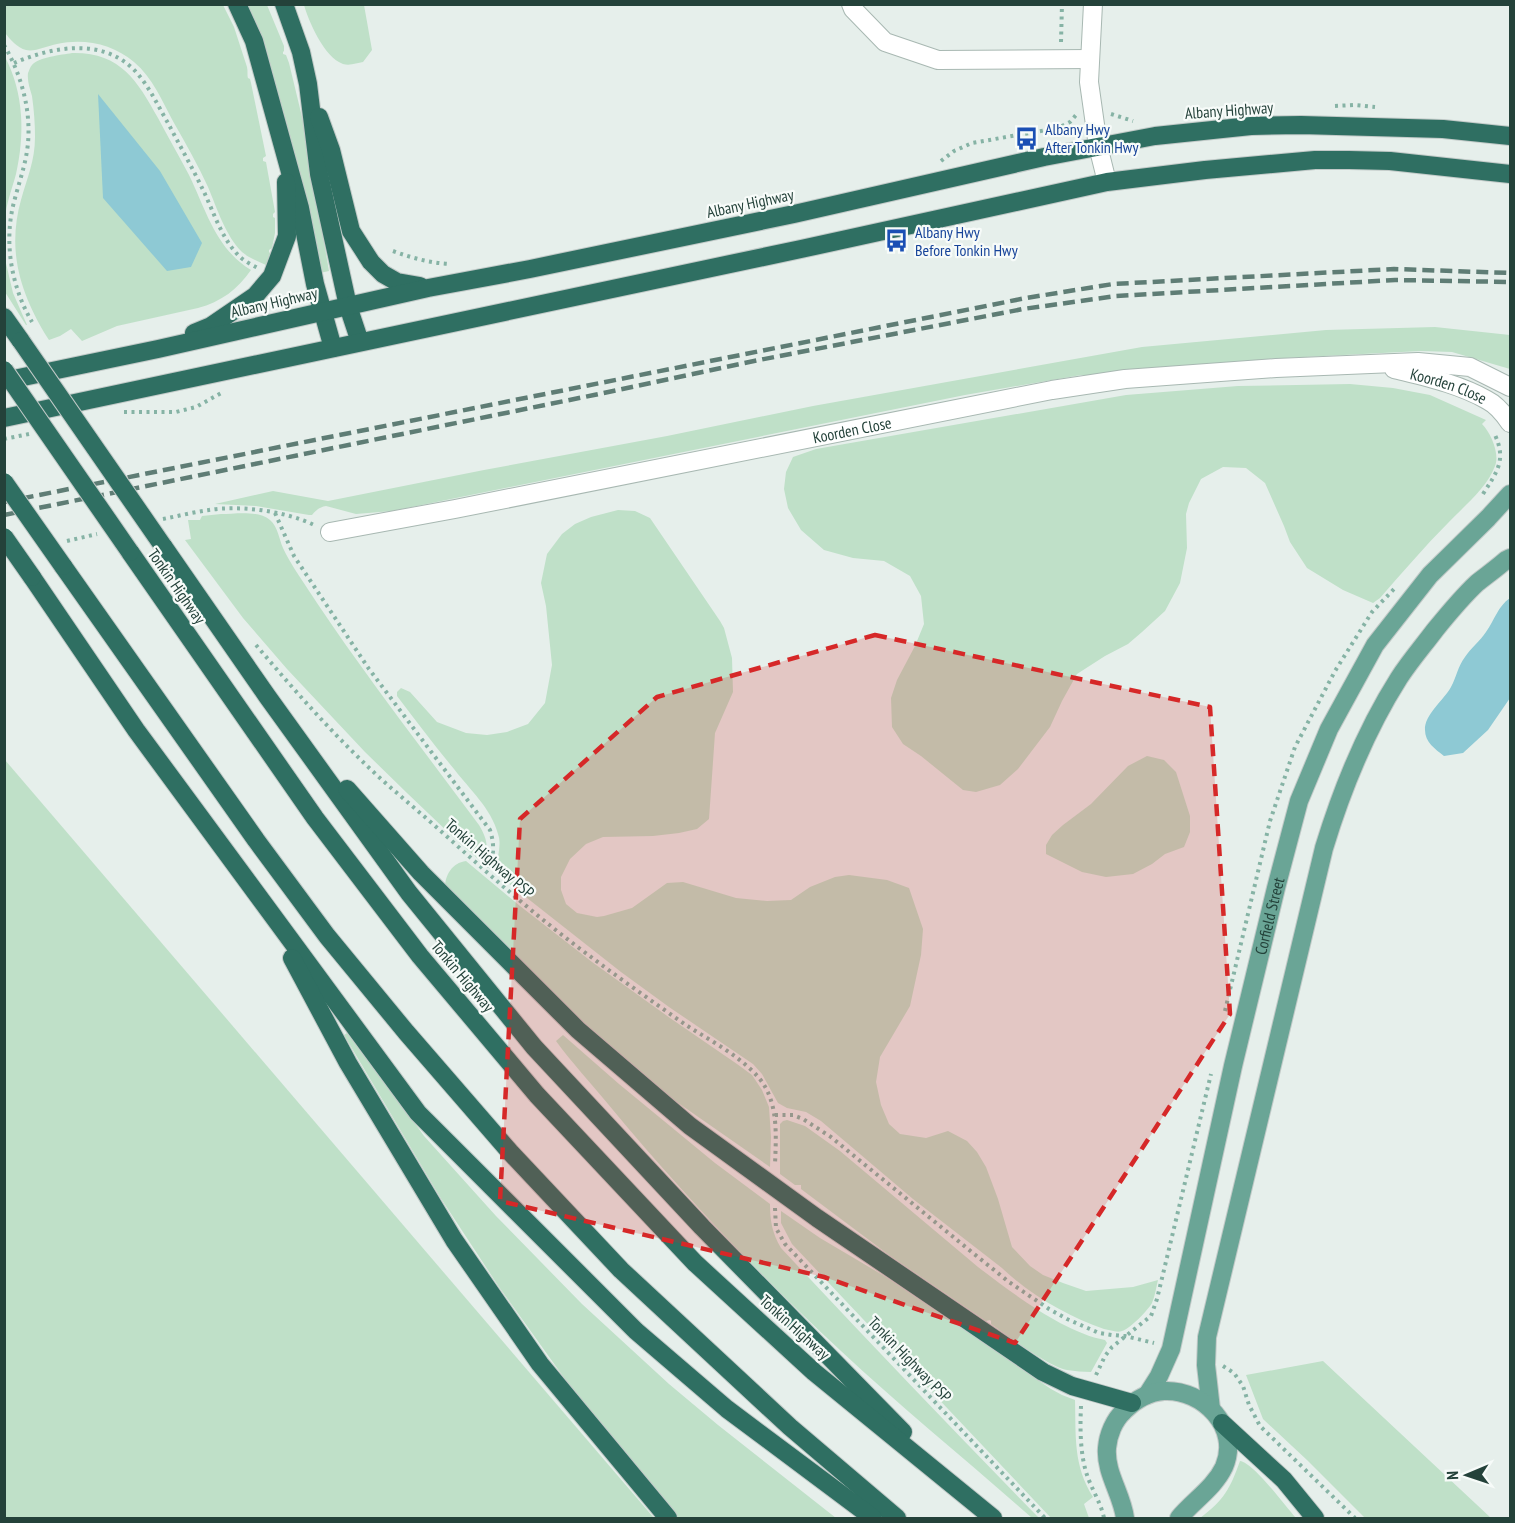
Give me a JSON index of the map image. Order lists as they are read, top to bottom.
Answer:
{
  "streets": {
    "highway": ["Albany Highway", "Tonkin Highway"],
    "main road": ["Corfield Street"],
    "street": ["Koorden Close"],
    "path": ["Tonkin Highway PSP"]
  },
  "places": {
    "bus stop": ["Albany Hwy After Tonkin Hwy", "Albany Hwy Before Tonkin Hwy"]
  },
  "north": "left"
}
